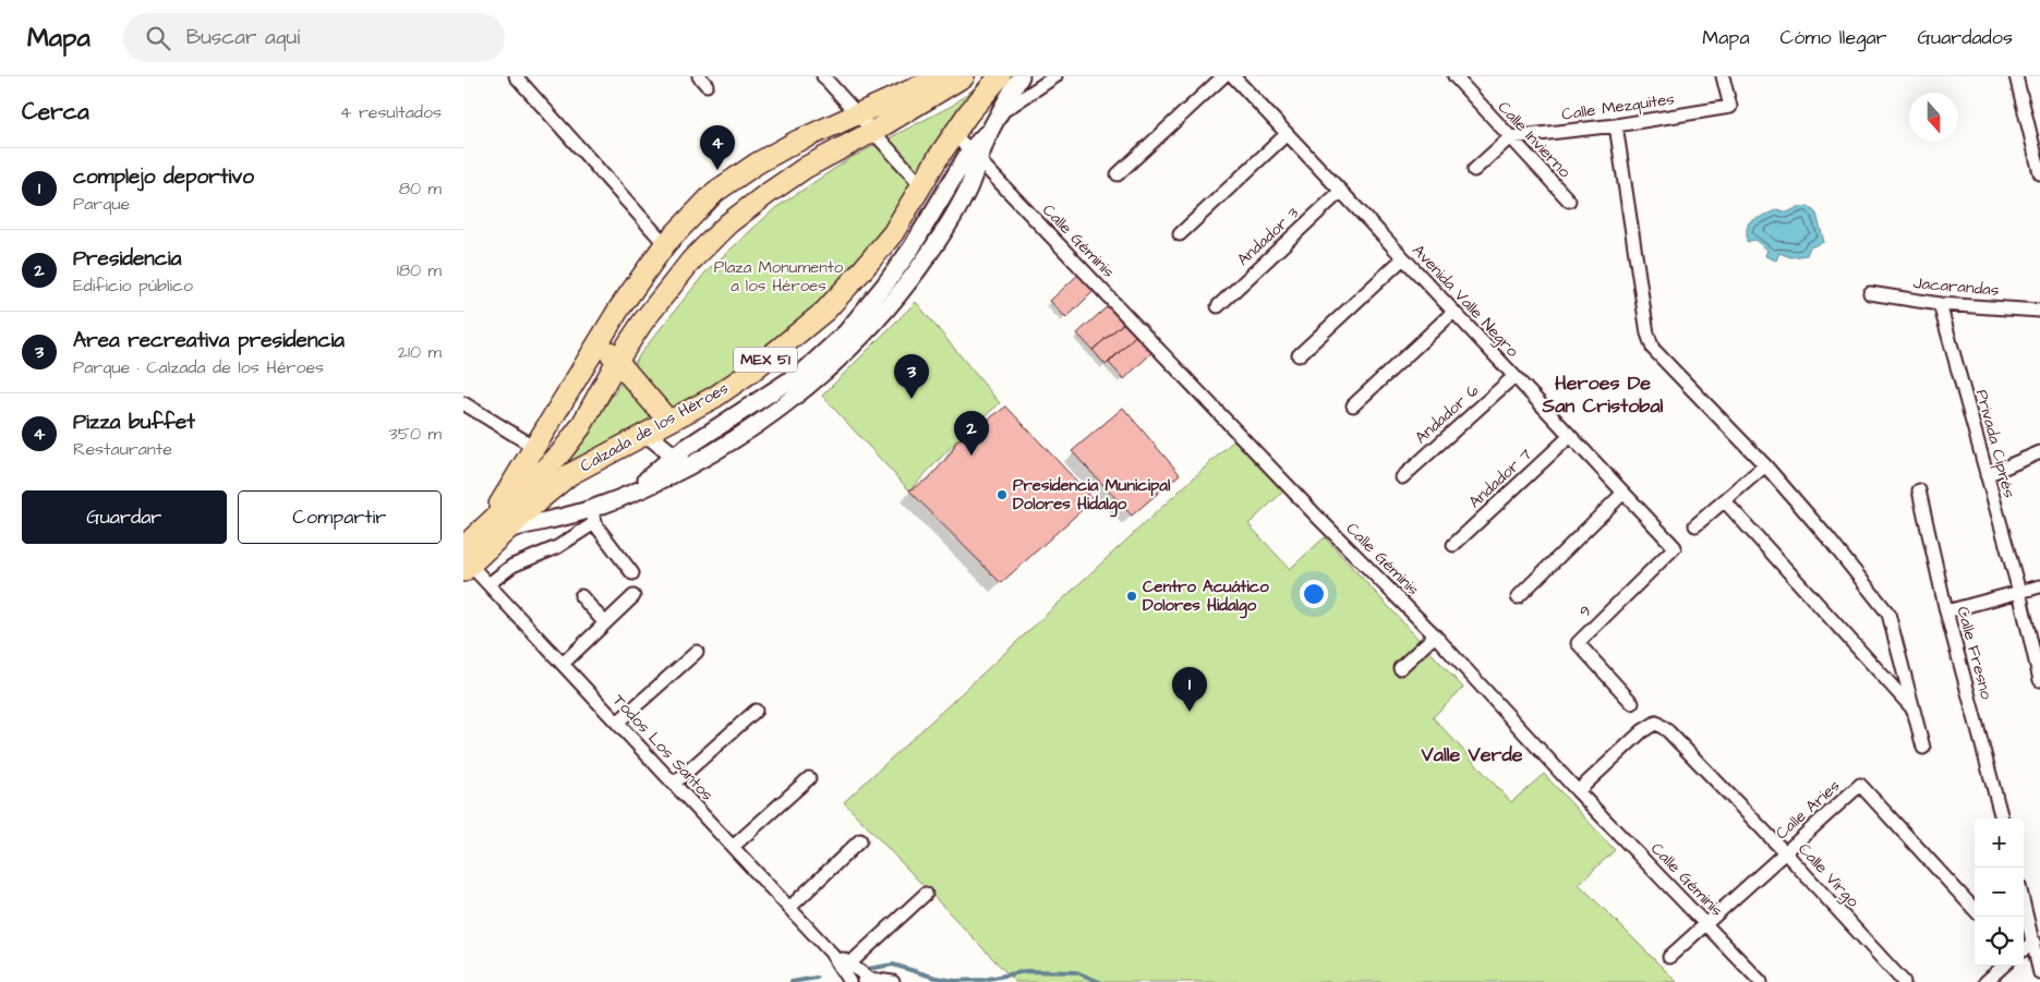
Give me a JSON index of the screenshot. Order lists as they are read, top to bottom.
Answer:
{
  "streets": {
    "main road": ["MEX 51", "Calzada de los Héroes"],
    "street": [
      "Calle Mezquites",
      "Calle Invierno",
      "Andador 3",
      "Calle Géminis",
      "Jacarandas",
      "Avenida Valle Negro",
      "Andador 6",
      "Privada Ciprés",
      "Andador 7",
      "9",
      "Calle Fresno",
      "Todos Los Santos",
      "Calle Aries",
      "Calle Virgo"
    ]
  },
  "crossings": [
    ["Calle Mezquites", "Calle Invierno"],
    ["Andador 3", "Avenida Valle Negro"],
    ["Calle Géminis", "Calzada de los Héroes"],
    ["Calle Géminis", "Calle Aries"],
    ["Calle Géminis", "Calle Virgo"],
    ["Jacarandas", "Privada Ciprés"],
    ["Avenida Valle Negro", "Andador 6"],
    ["Avenida Valle Negro", "Andador 7"],
    ["Avenida Valle Negro", "9"],
    ["Calzada de los Héroes", "Todos Los Santos"],
    ["Calle Aries", "Calle Virgo"]
  ],
  "districts": ["Heroes De San Cristobal", "Valle Verde"],
  "parks": ["Plaza Monumento a los Héroes"],
  "places": ["Presidencia Municipal Dolores Hidalgo", "Centro Acuático Dolores Hidalgo"],
  "north": "bottom",
  "page": {
    "header": "Mapa",
    "search": "Buscar aquí",
    "nav": ["Mapa", "Cómo llegar", "Guardados"],
    "heading": ["Cerca", "4 resultados"],
    "pins": [
      "4",
      "3",
      "2",
      "1"
    ],
    "list": [
      {
        "mark": "1",
        "name": "complejo deportivo",
        "note": "Parque",
        "value": "80 m"
      },
      {
        "mark": "2",
        "name": "Presidencia",
        "note": "Edificio público",
        "value": "180 m"
      },
      {
        "mark": "3",
        "name": "Area recreativa presidencia",
        "note": "Parque · Calzada de los Héroes",
        "value": "210 m"
      },
      {
        "mark": "4",
        "name": "Pizza buffet",
        "note": "Restaurante",
        "value": "350 m"
      }
    ],
    "buttons": ["Guardar", "Compartir"],
    "map_buttons": ["+", "−"]
  }
}
